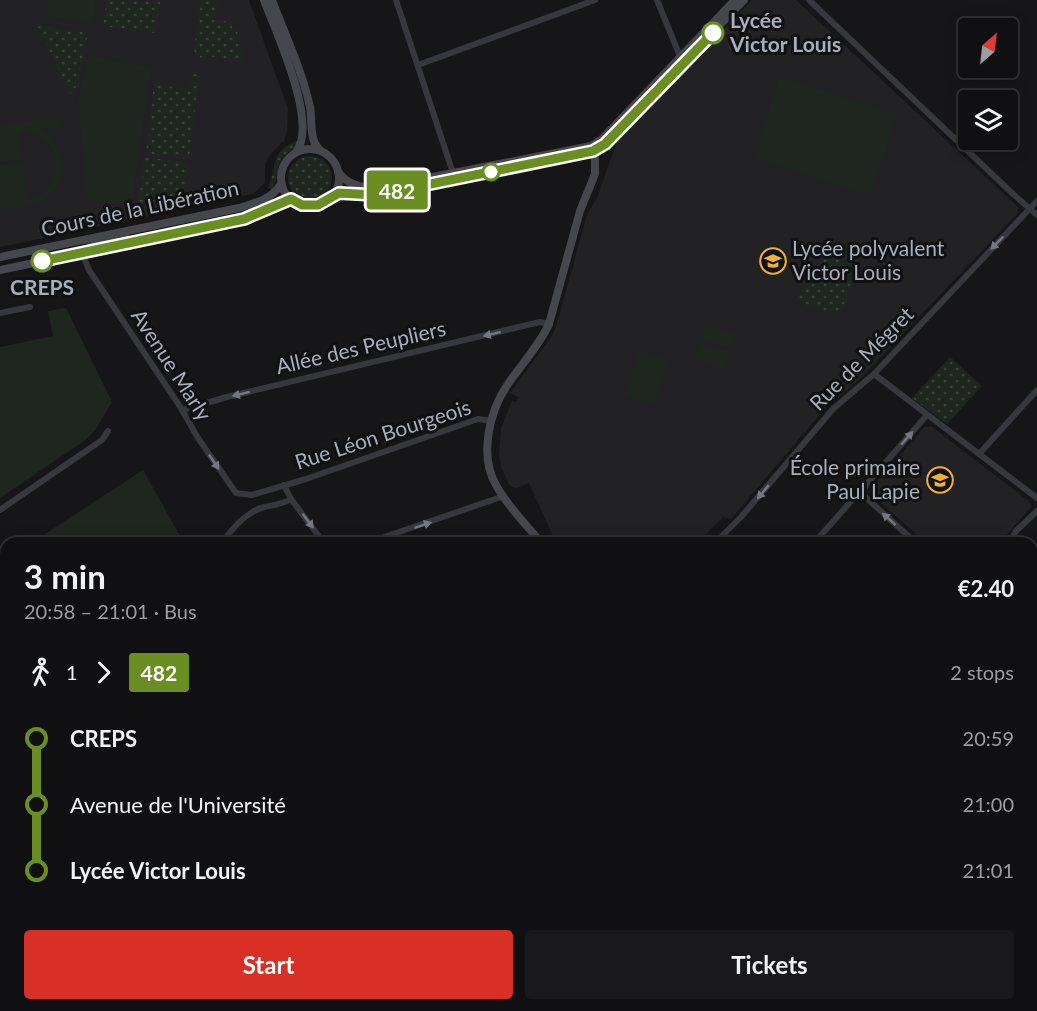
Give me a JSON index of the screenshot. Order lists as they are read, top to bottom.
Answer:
{
  "streets": {
    "main road": ["Cours de la Libération"],
    "street": [
      "Allée des Peupliers",
      "Rue de Mégret",
      "Avenue Marly",
      "Rue Léon Bourgeois"
    ]
  },
  "crossings": [
    ["Cours de la Libération", "Avenue Marly"],
    ["Allée des Peupliers", "Avenue Marly"],
    ["Avenue Marly", "Rue Léon Bourgeois"]
  ],
  "one_way": ["Allée des Peupliers", "Rue de Mégret"],
  "places": {
    "other": ["Lycée Victor Louis", "CREPS"],
    "school or university": ["Lycée polyvalent Victor Louis", "École primaire Paul Lapie"]
  },
  "lines": ["bus line 482"],
  "north": "top right",
  "page": {
    "on_map": "482",
    "heading": ["3 min", "20:58 – 21:01 · Bus", "€2.40"],
    "legs": ["1", "482", "2 stops"],
    "list": [
      {
        "name": "CREPS",
        "value": "20:59"
      },
      {
        "name": "Avenue de l'Université",
        "value": "21:00"
      },
      {
        "name": "Lycée Victor Louis",
        "value": "21:01"
      }
    ],
    "buttons": ["Start", "Tickets"]
  }
}
